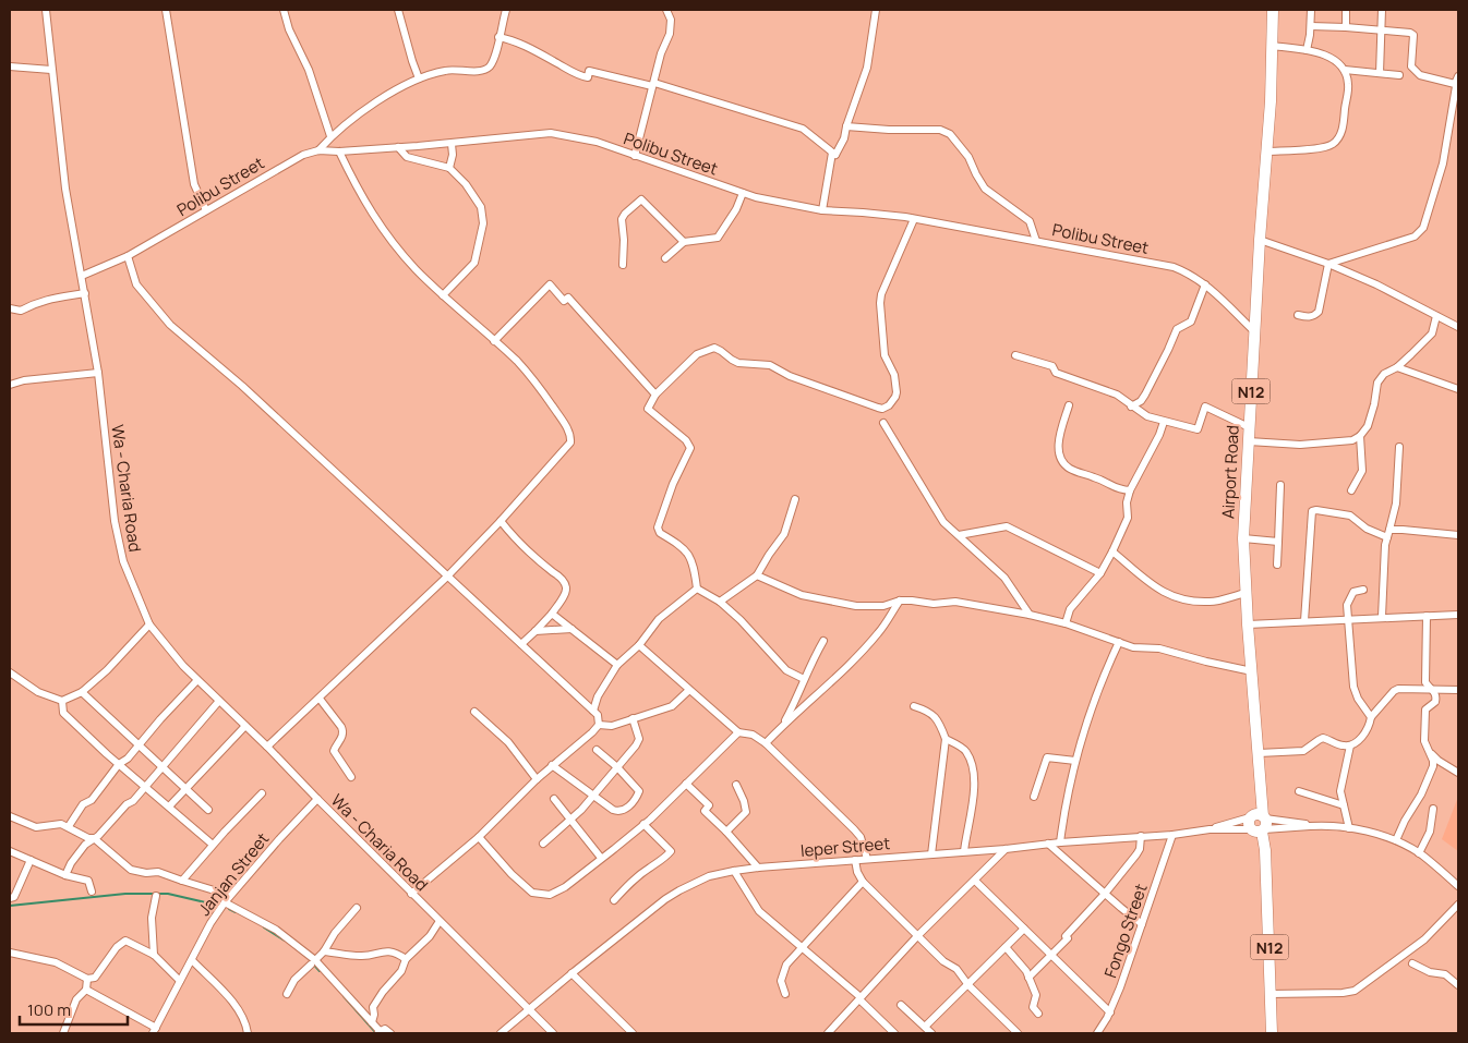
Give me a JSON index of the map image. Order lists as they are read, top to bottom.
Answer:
{
  "streets": {
    "highway": ["N12", "Airport Road"],
    "street": [
      "Polibu Street",
      "Wa - Charia Road",
      "Ieper Street",
      "Janjan Street",
      "Fongo Street"
    ]
  },
  "crossings": [
    ["Polibu Street", "Airport Road"],
    ["Polibu Street", "Wa - Charia Road"],
    ["N12", "Airport Road"],
    ["Wa - Charia Road", "Ieper Street"],
    ["Wa - Charia Road", "Janjan Street"],
    ["Ieper Street", "Fongo Street"]
  ],
  "scale_bar": "100 m"
}
